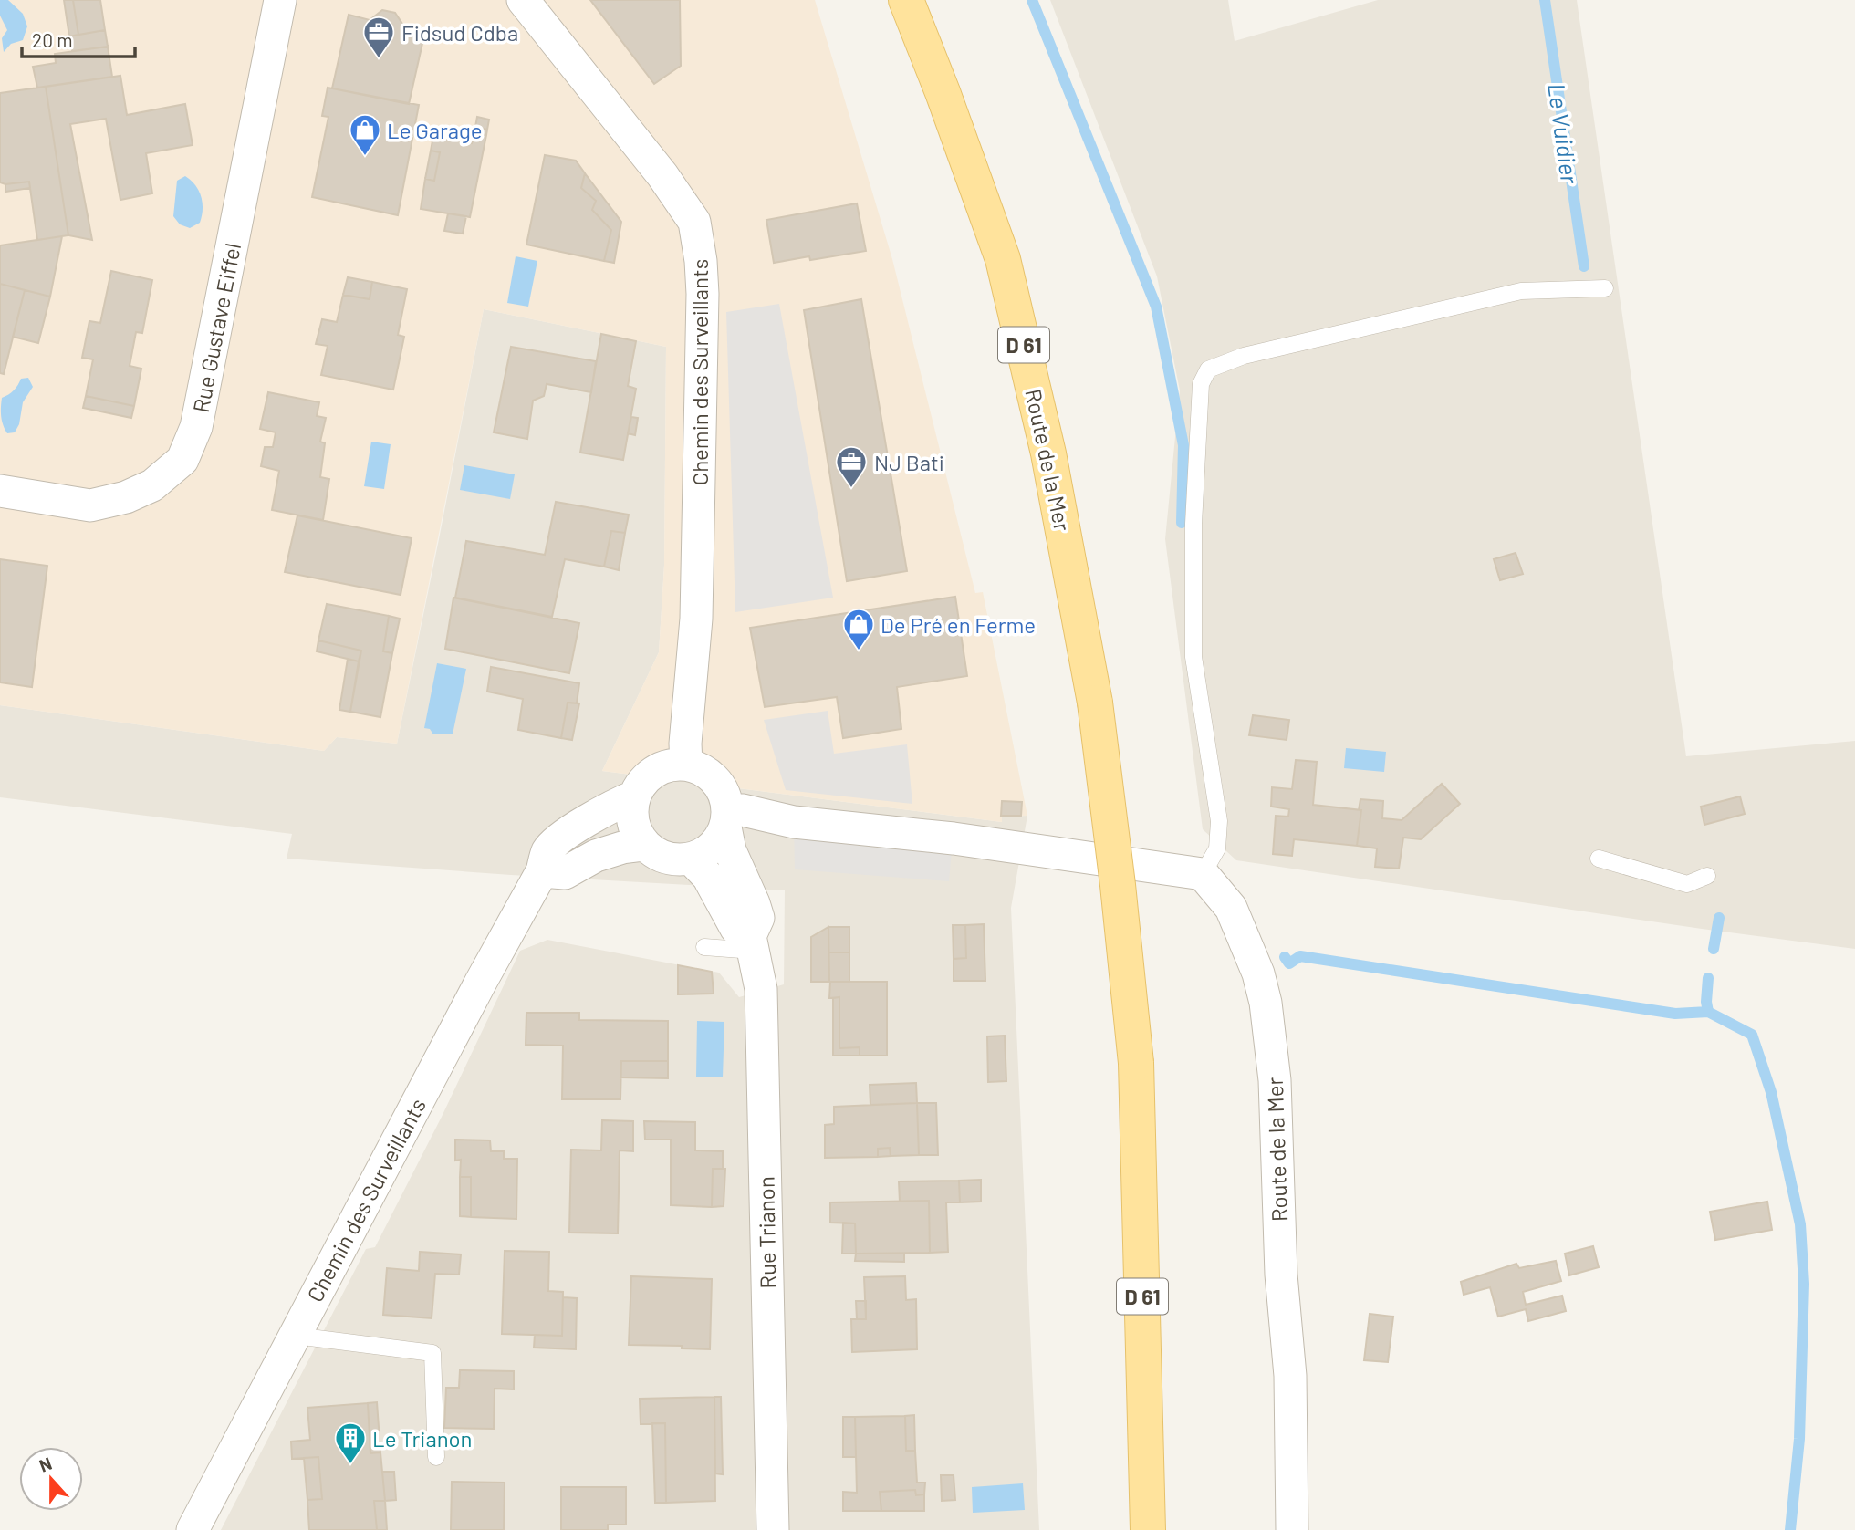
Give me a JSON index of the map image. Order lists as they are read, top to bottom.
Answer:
{
  "streets": {
    "main road": ["D 61", "Route de la Mer"],
    "street": ["Rue Gustave Eiffel", "Chemin des Surveillants", "Rue Trianon"]
  },
  "crossings": [
    ["Chemin des Surveillants", "Rue Trianon"]
  ],
  "water": ["Le Vuidier"],
  "places": {
    "office": ["Fidsud Cdba", "NJ Bati"],
    "shop": ["Le Garage", "De Pré en Ferme"],
    "building": ["Le Trianon"]
  },
  "scale_bar": "20 m",
  "north": "top"
}
